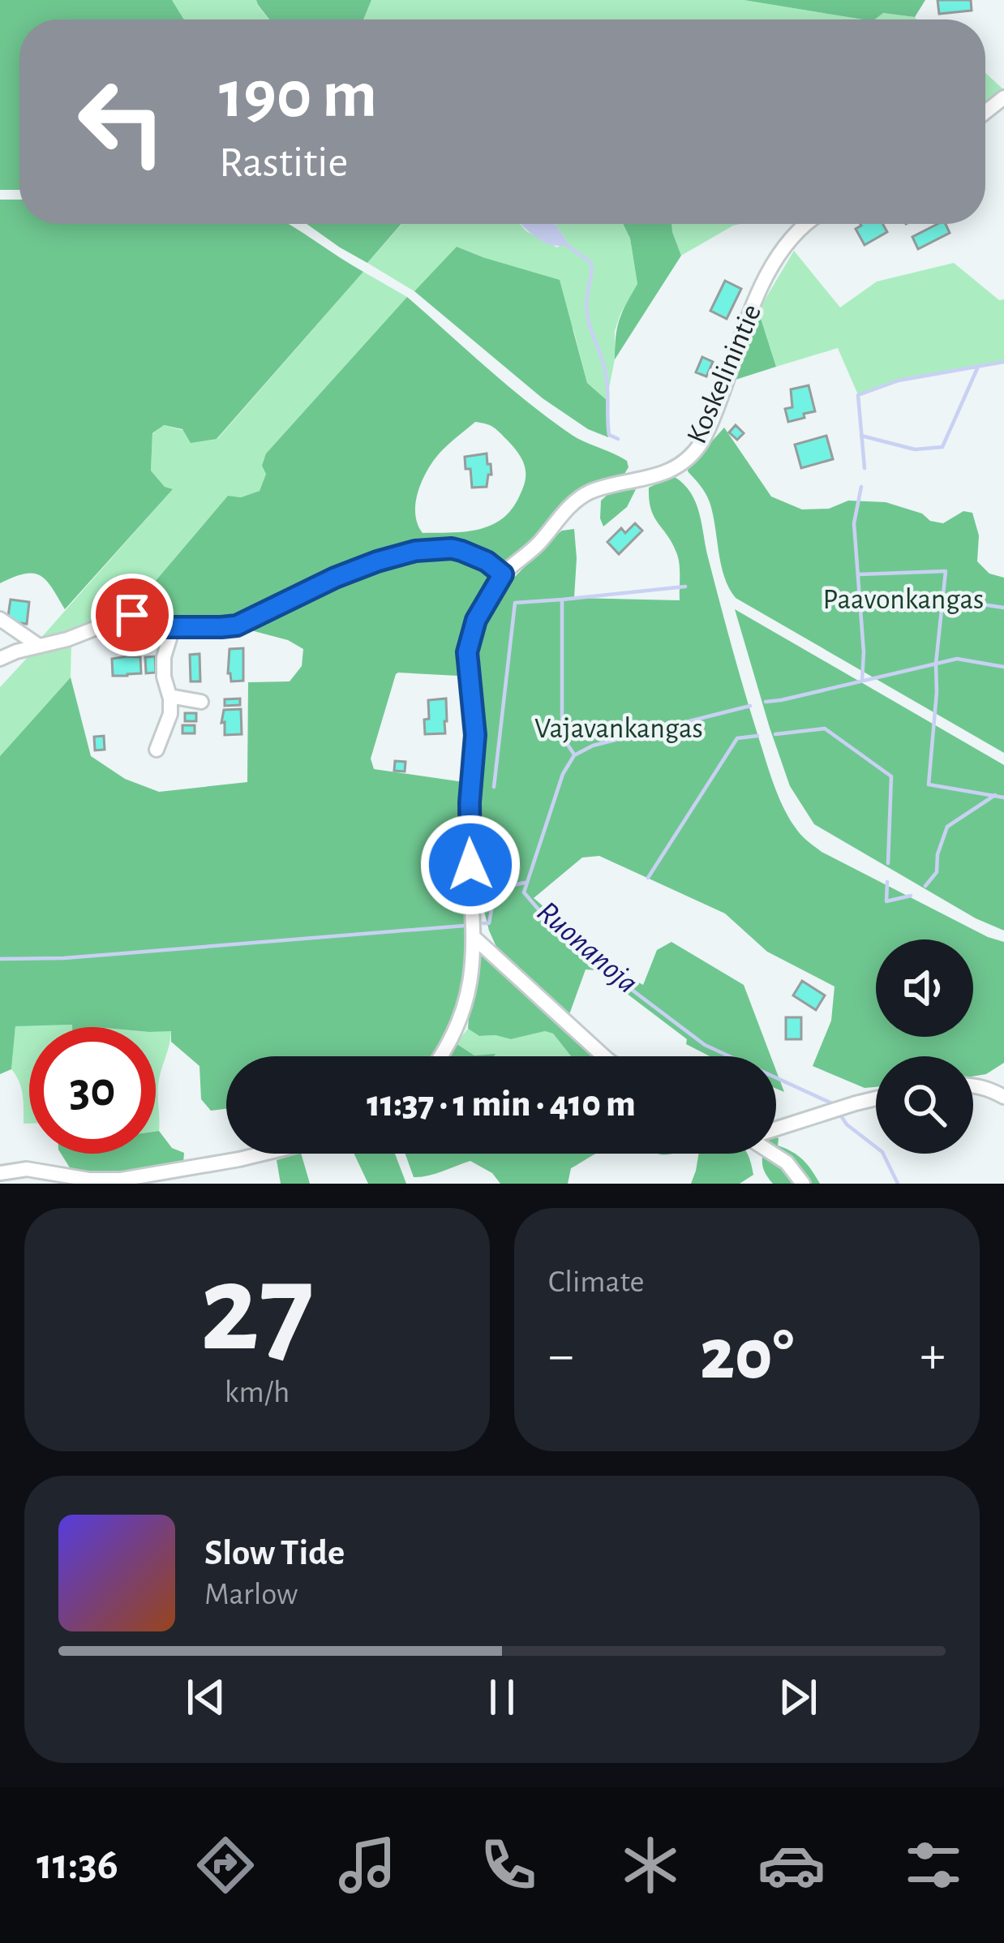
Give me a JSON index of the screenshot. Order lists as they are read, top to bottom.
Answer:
{
  "streets": {
    "street": ["Koskelinintie"]
  },
  "water": ["Ruonanoja"],
  "parks": ["Paavonkangas", "Vajavankangas"],
  "page": {
    "turn": ["190 m", "Rastitie"],
    "limit": "30",
    "trip": "11:37 · 1 min · 410 m",
    "tile": [
      ["27", "km/h"],
      "Climate"
    ],
    "heat": ["−", "20°", "+"],
    "song": ["Slow Tide", "Marlow"],
    "tabs": "11:36"
  }
}
